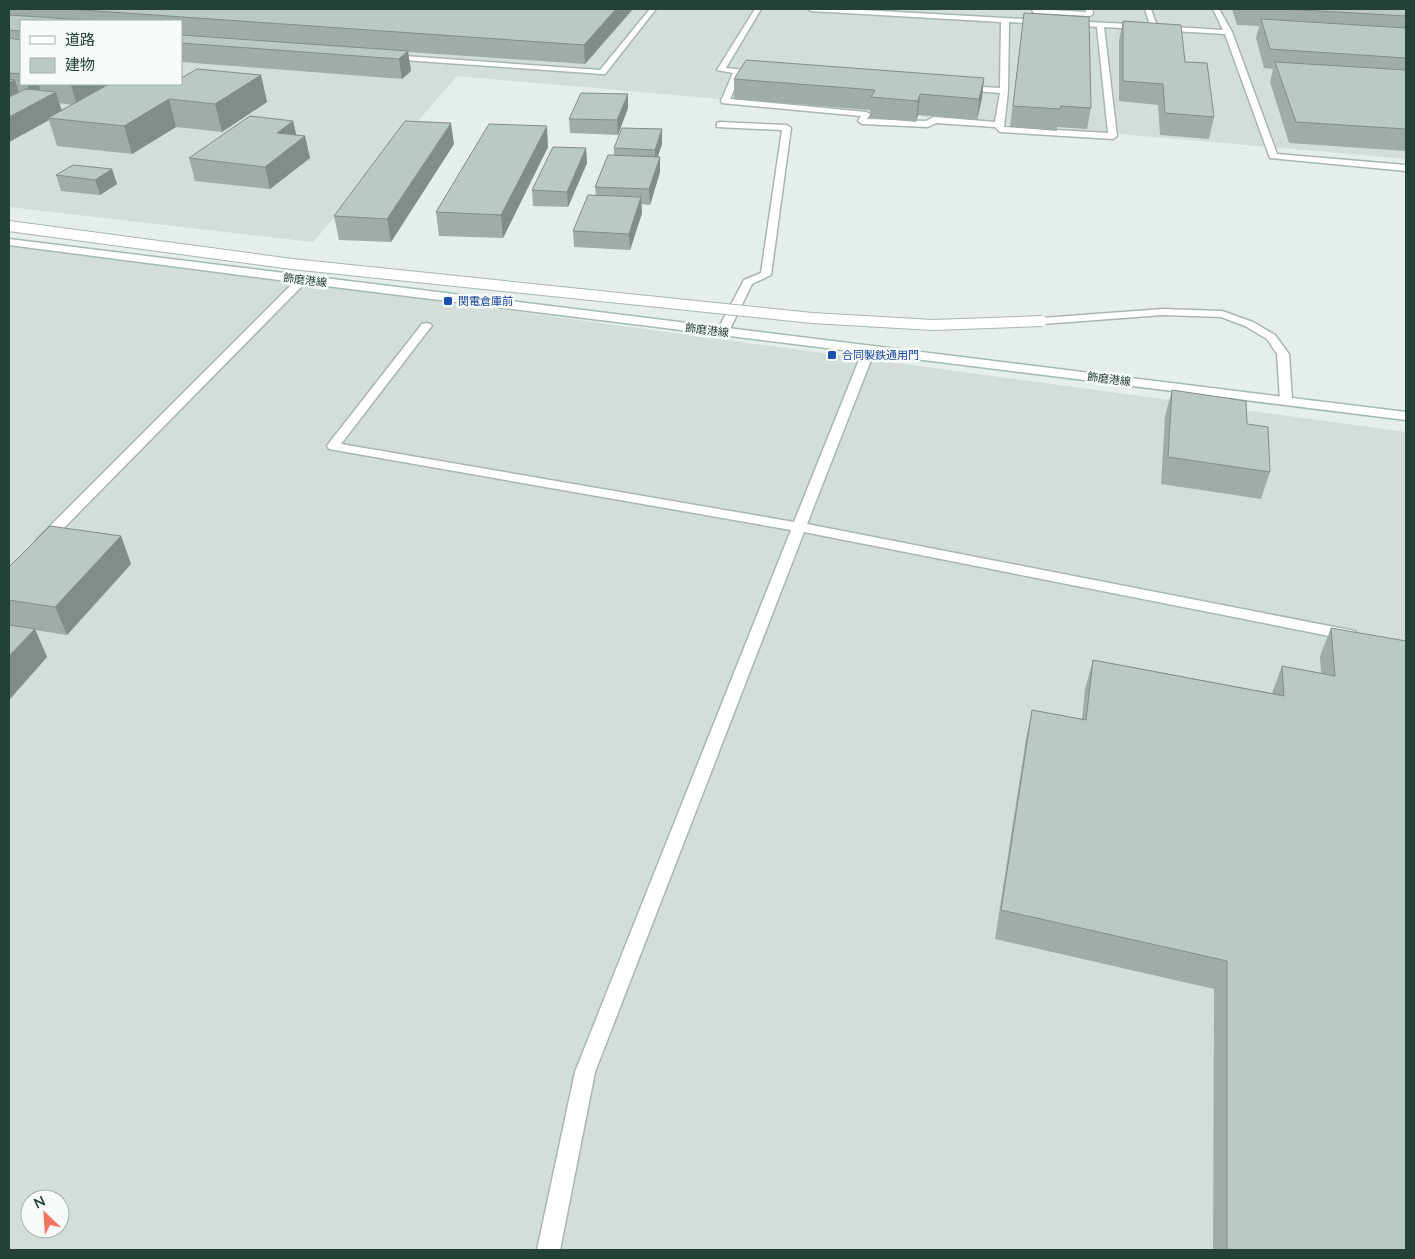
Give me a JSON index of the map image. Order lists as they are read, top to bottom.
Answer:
{
  "streets": {
    "street": ["飾磨港線"]
  },
  "places": {
    "transit": ["関電倉庫前", "合同製鉄通用門"]
  },
  "legend": ["道路", "建物"],
  "north": "top left"
}
